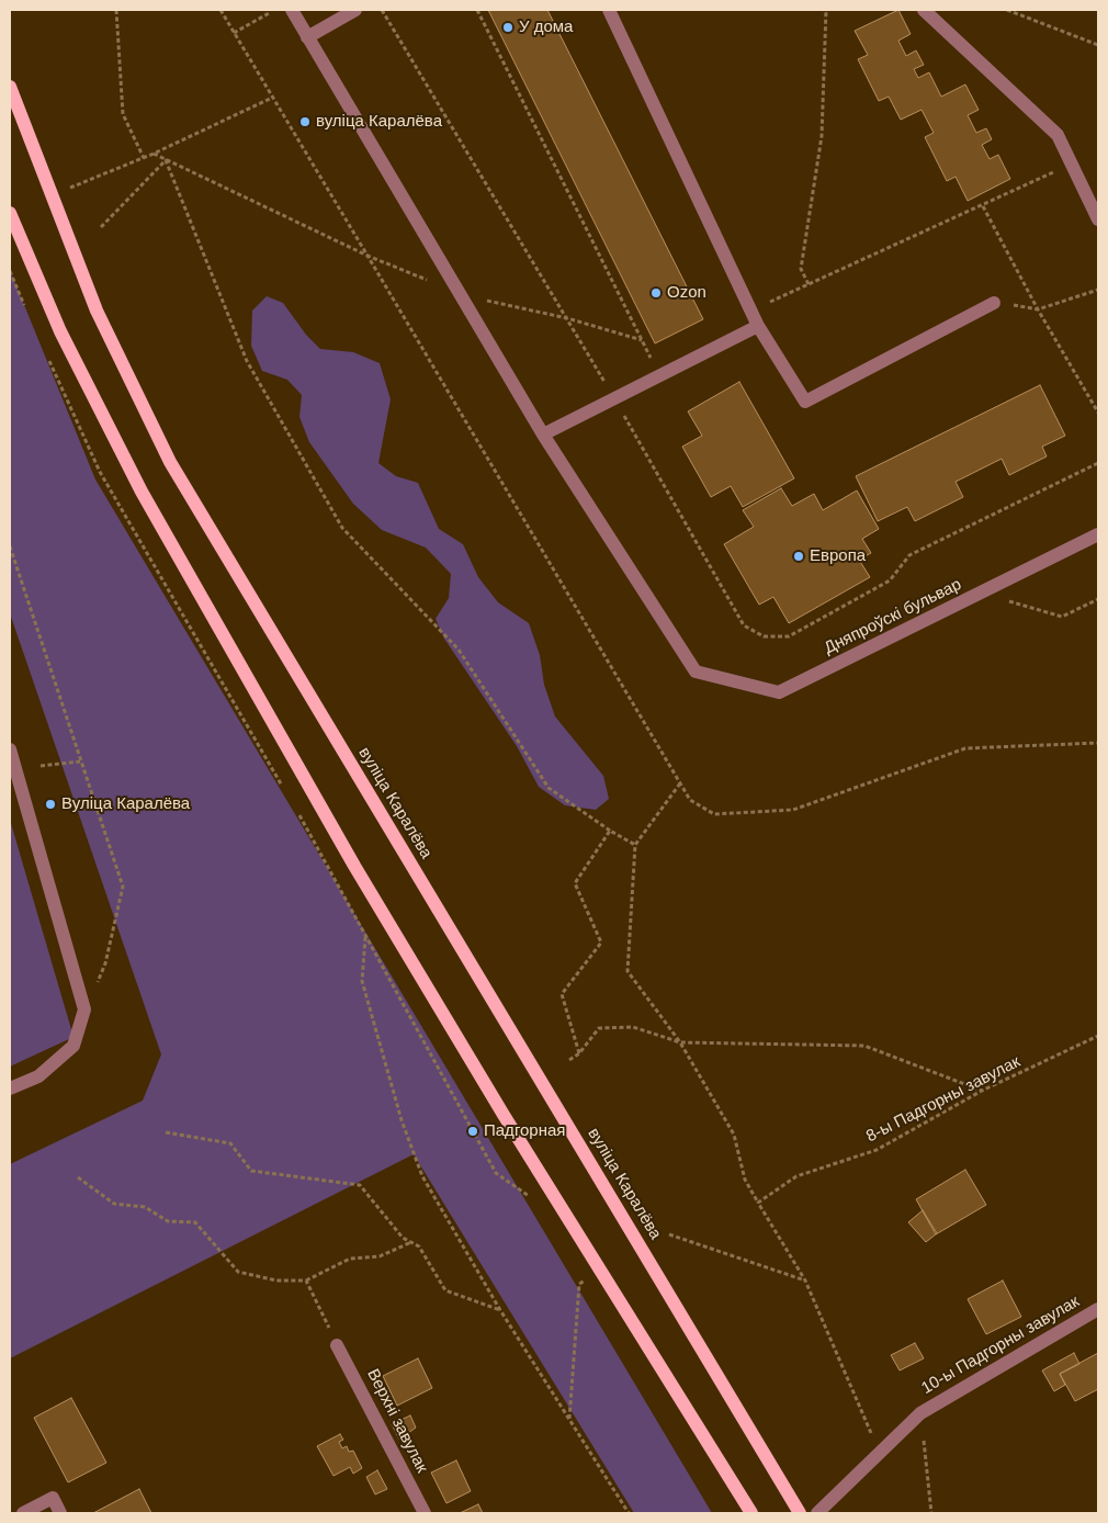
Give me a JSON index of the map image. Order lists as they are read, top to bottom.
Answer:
{
  "streets": {
    "main road": ["вуліца Каралёва"],
    "street": ["Дняпроўскі бульвар", "10-ы Падгорны завулак", "Верхні завулак"],
    "path": ["8-ы Падгорны завулак"]
  },
  "places": [
    "У дома",
    "вуліца Каралёва",
    "Ozon",
    "Европа",
    "Вуліца Каралёва",
    "Падгорная"
  ]
}
